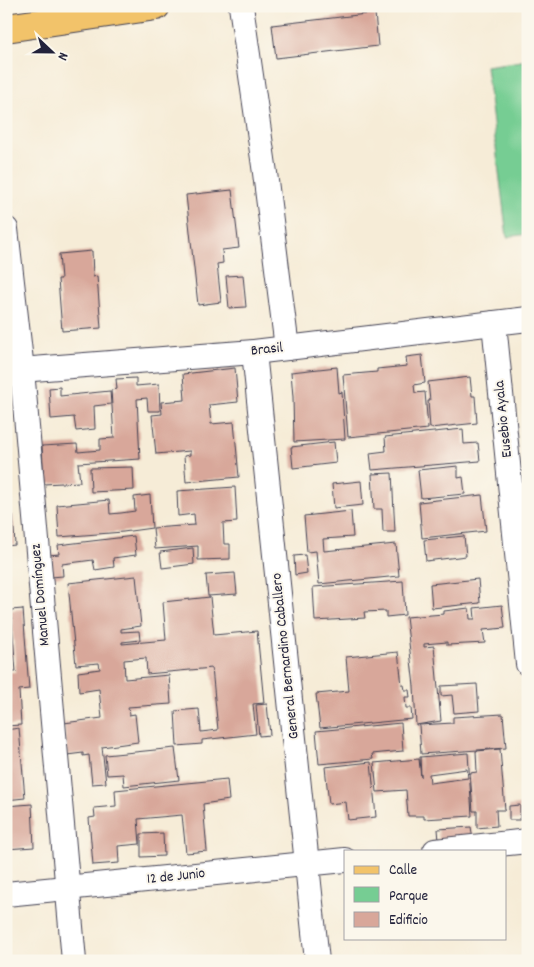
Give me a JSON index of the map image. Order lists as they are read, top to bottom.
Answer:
{
  "streets": {
    "street": [
      "Brasil",
      "Eusebio Ayala",
      "Manuel Domínguez",
      "General Bernardino Caballero",
      "12 de Junio"
    ]
  },
  "crossings": [
    ["Brasil", "Eusebio Ayala"],
    ["Brasil", "Manuel Domínguez"],
    ["Brasil", "General Bernardino Caballero"],
    ["Manuel Domínguez", "12 de Junio"],
    ["General Bernardino Caballero", "12 de Junio"]
  ],
  "legend": ["Calle", "Parque", "Edificio"],
  "north": "right"
}
